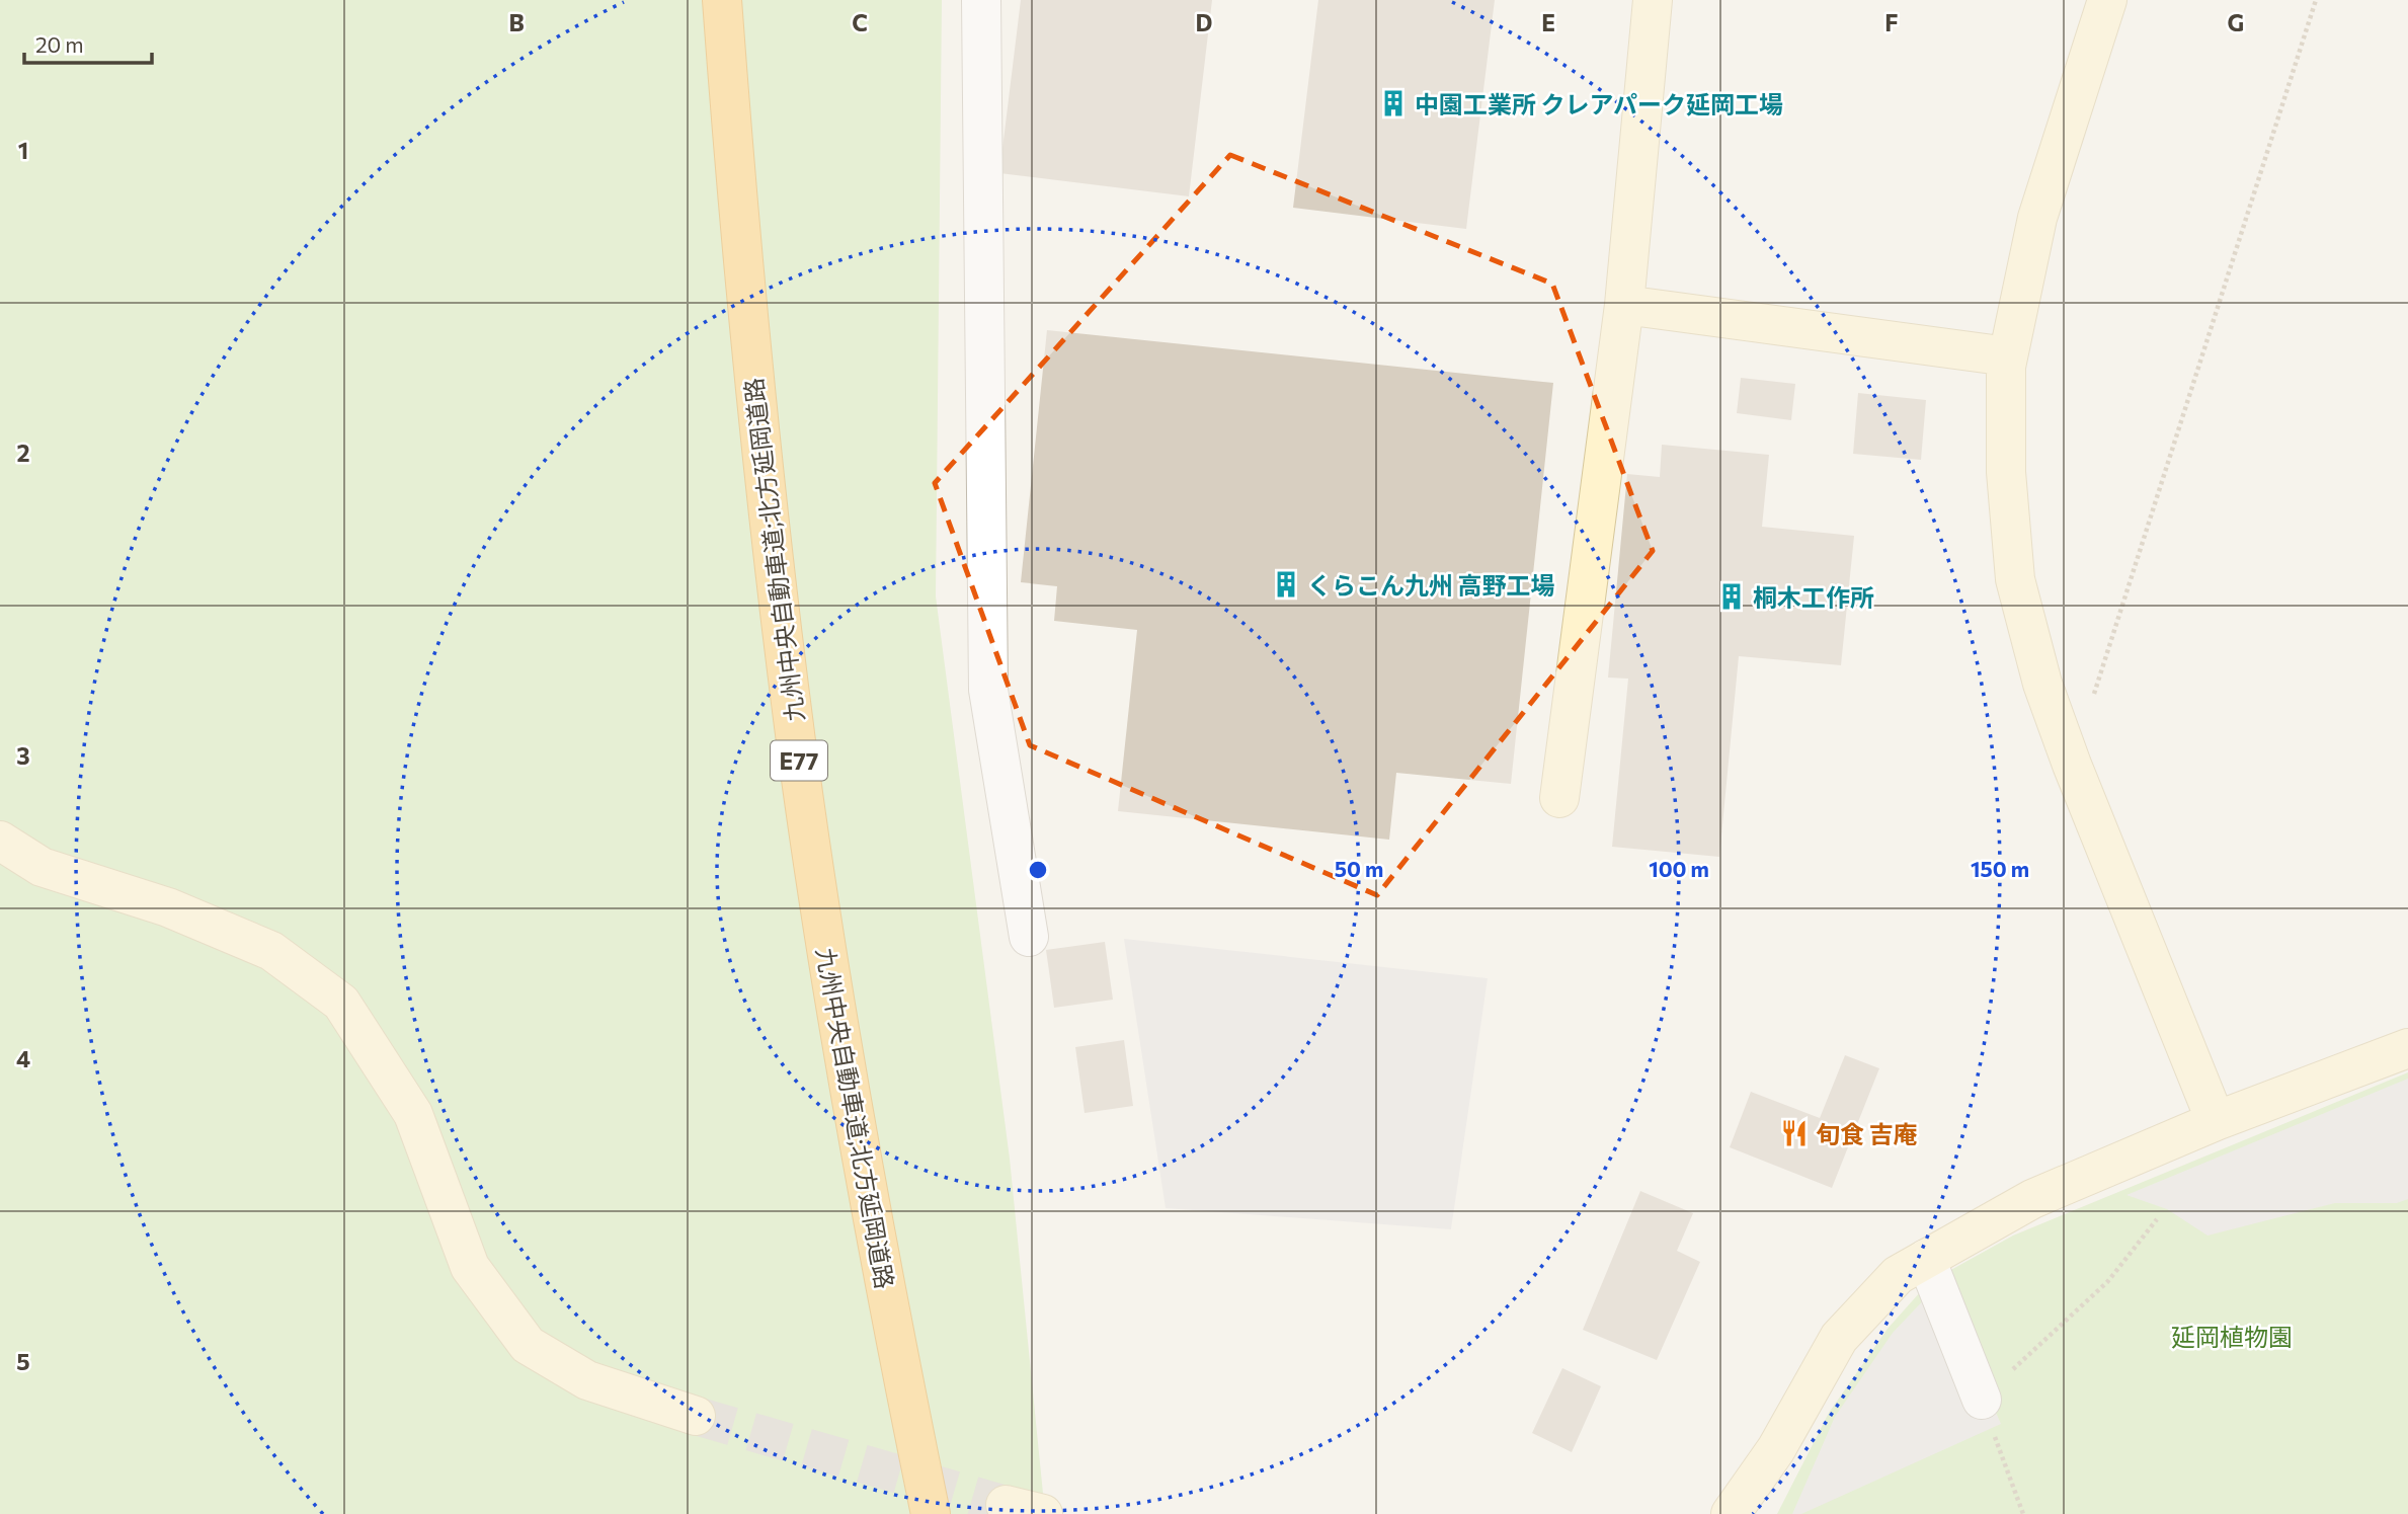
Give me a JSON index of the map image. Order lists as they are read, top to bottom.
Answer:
{
  "streets": {
    "highway": ["九州中央自動車道;北方延岡道路", "E77"]
  },
  "parks": ["延岡植物園"],
  "places": {
    "building": ["中園工業所 クレアパーク延岡工場", "くらこん九州 高野工場", "桐木工作所"],
    "restaurant": ["旬食 吉庵"]
  },
  "scale_bar": "20 m",
  "grid": {
    "columns": [
      "B",
      "C",
      "D",
      "E",
      "F",
      "G"
    ],
    "rows": [
      "1",
      "2",
      "3",
      "4",
      "5"
    ]
  },
  "rings": ["50 m", "100 m", "150 m"]
}
